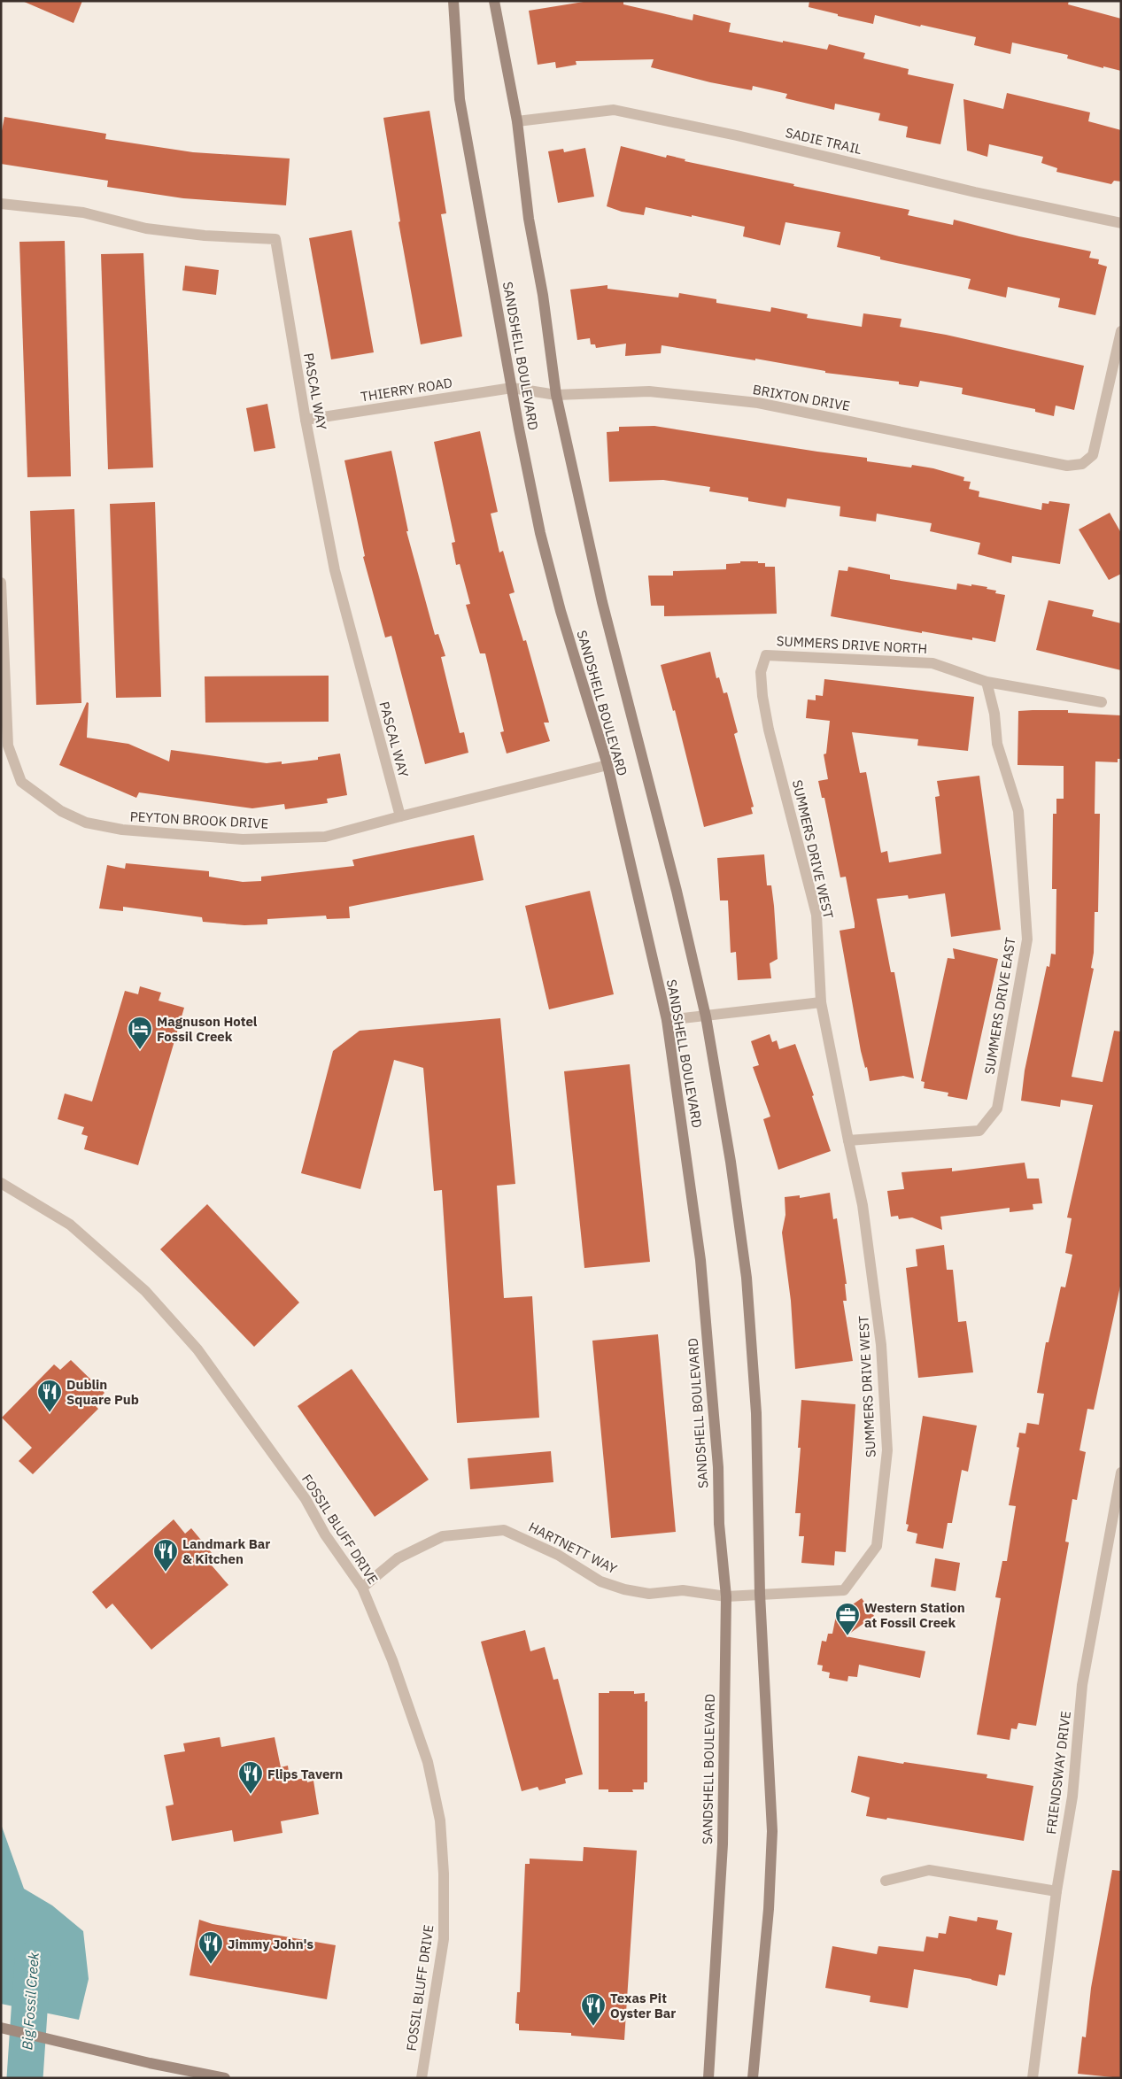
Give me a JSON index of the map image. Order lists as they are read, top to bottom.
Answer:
{
  "streets": {
    "street": [
      "SADIE TRAIL",
      "SANDSHELL BOULEVARD",
      "THIERRY ROAD",
      "PASCAL WAY",
      "BRIXTON DRIVE",
      "SUMMERS DRIVE NORTH",
      "PEYTON BROOK DRIVE",
      "SUMMERS DRIVE WEST",
      "SUMMERS DRIVE EAST",
      "FOSSIL BLUFF DRIVE",
      "HARTNETT WAY",
      "FRIENDSWAY DRIVE"
    ]
  },
  "crossings": [
    ["SADIE TRAIL", "SANDSHELL BOULEVARD"],
    ["SANDSHELL BOULEVARD", "THIERRY ROAD"],
    ["SANDSHELL BOULEVARD", "BRIXTON DRIVE"],
    ["SANDSHELL BOULEVARD", "PEYTON BROOK DRIVE"],
    ["SANDSHELL BOULEVARD", "SUMMERS DRIVE WEST"],
    ["SANDSHELL BOULEVARD", "HARTNETT WAY"],
    ["THIERRY ROAD", "PASCAL WAY"],
    ["THIERRY ROAD", "BRIXTON DRIVE"],
    ["PASCAL WAY", "PEYTON BROOK DRIVE"],
    ["SUMMERS DRIVE NORTH", "SUMMERS DRIVE WEST"],
    ["SUMMERS DRIVE NORTH", "SUMMERS DRIVE EAST"],
    ["SUMMERS DRIVE WEST", "SUMMERS DRIVE EAST"],
    ["SUMMERS DRIVE WEST", "HARTNETT WAY"],
    ["FOSSIL BLUFF DRIVE", "HARTNETT WAY"]
  ],
  "water": ["Big Fossil Creek"],
  "places": {
    "hotel": ["Magnuson Hotel Fossil Creek"],
    "restaurant": [
      "Dublin Square Pub",
      "Landmark Bar & Kitchen",
      "Flips Tavern",
      "Jimmy John's",
      "Texas Pit Oyster Bar"
    ],
    "office": ["Western Station at Fossil Creek"]
  }
}
